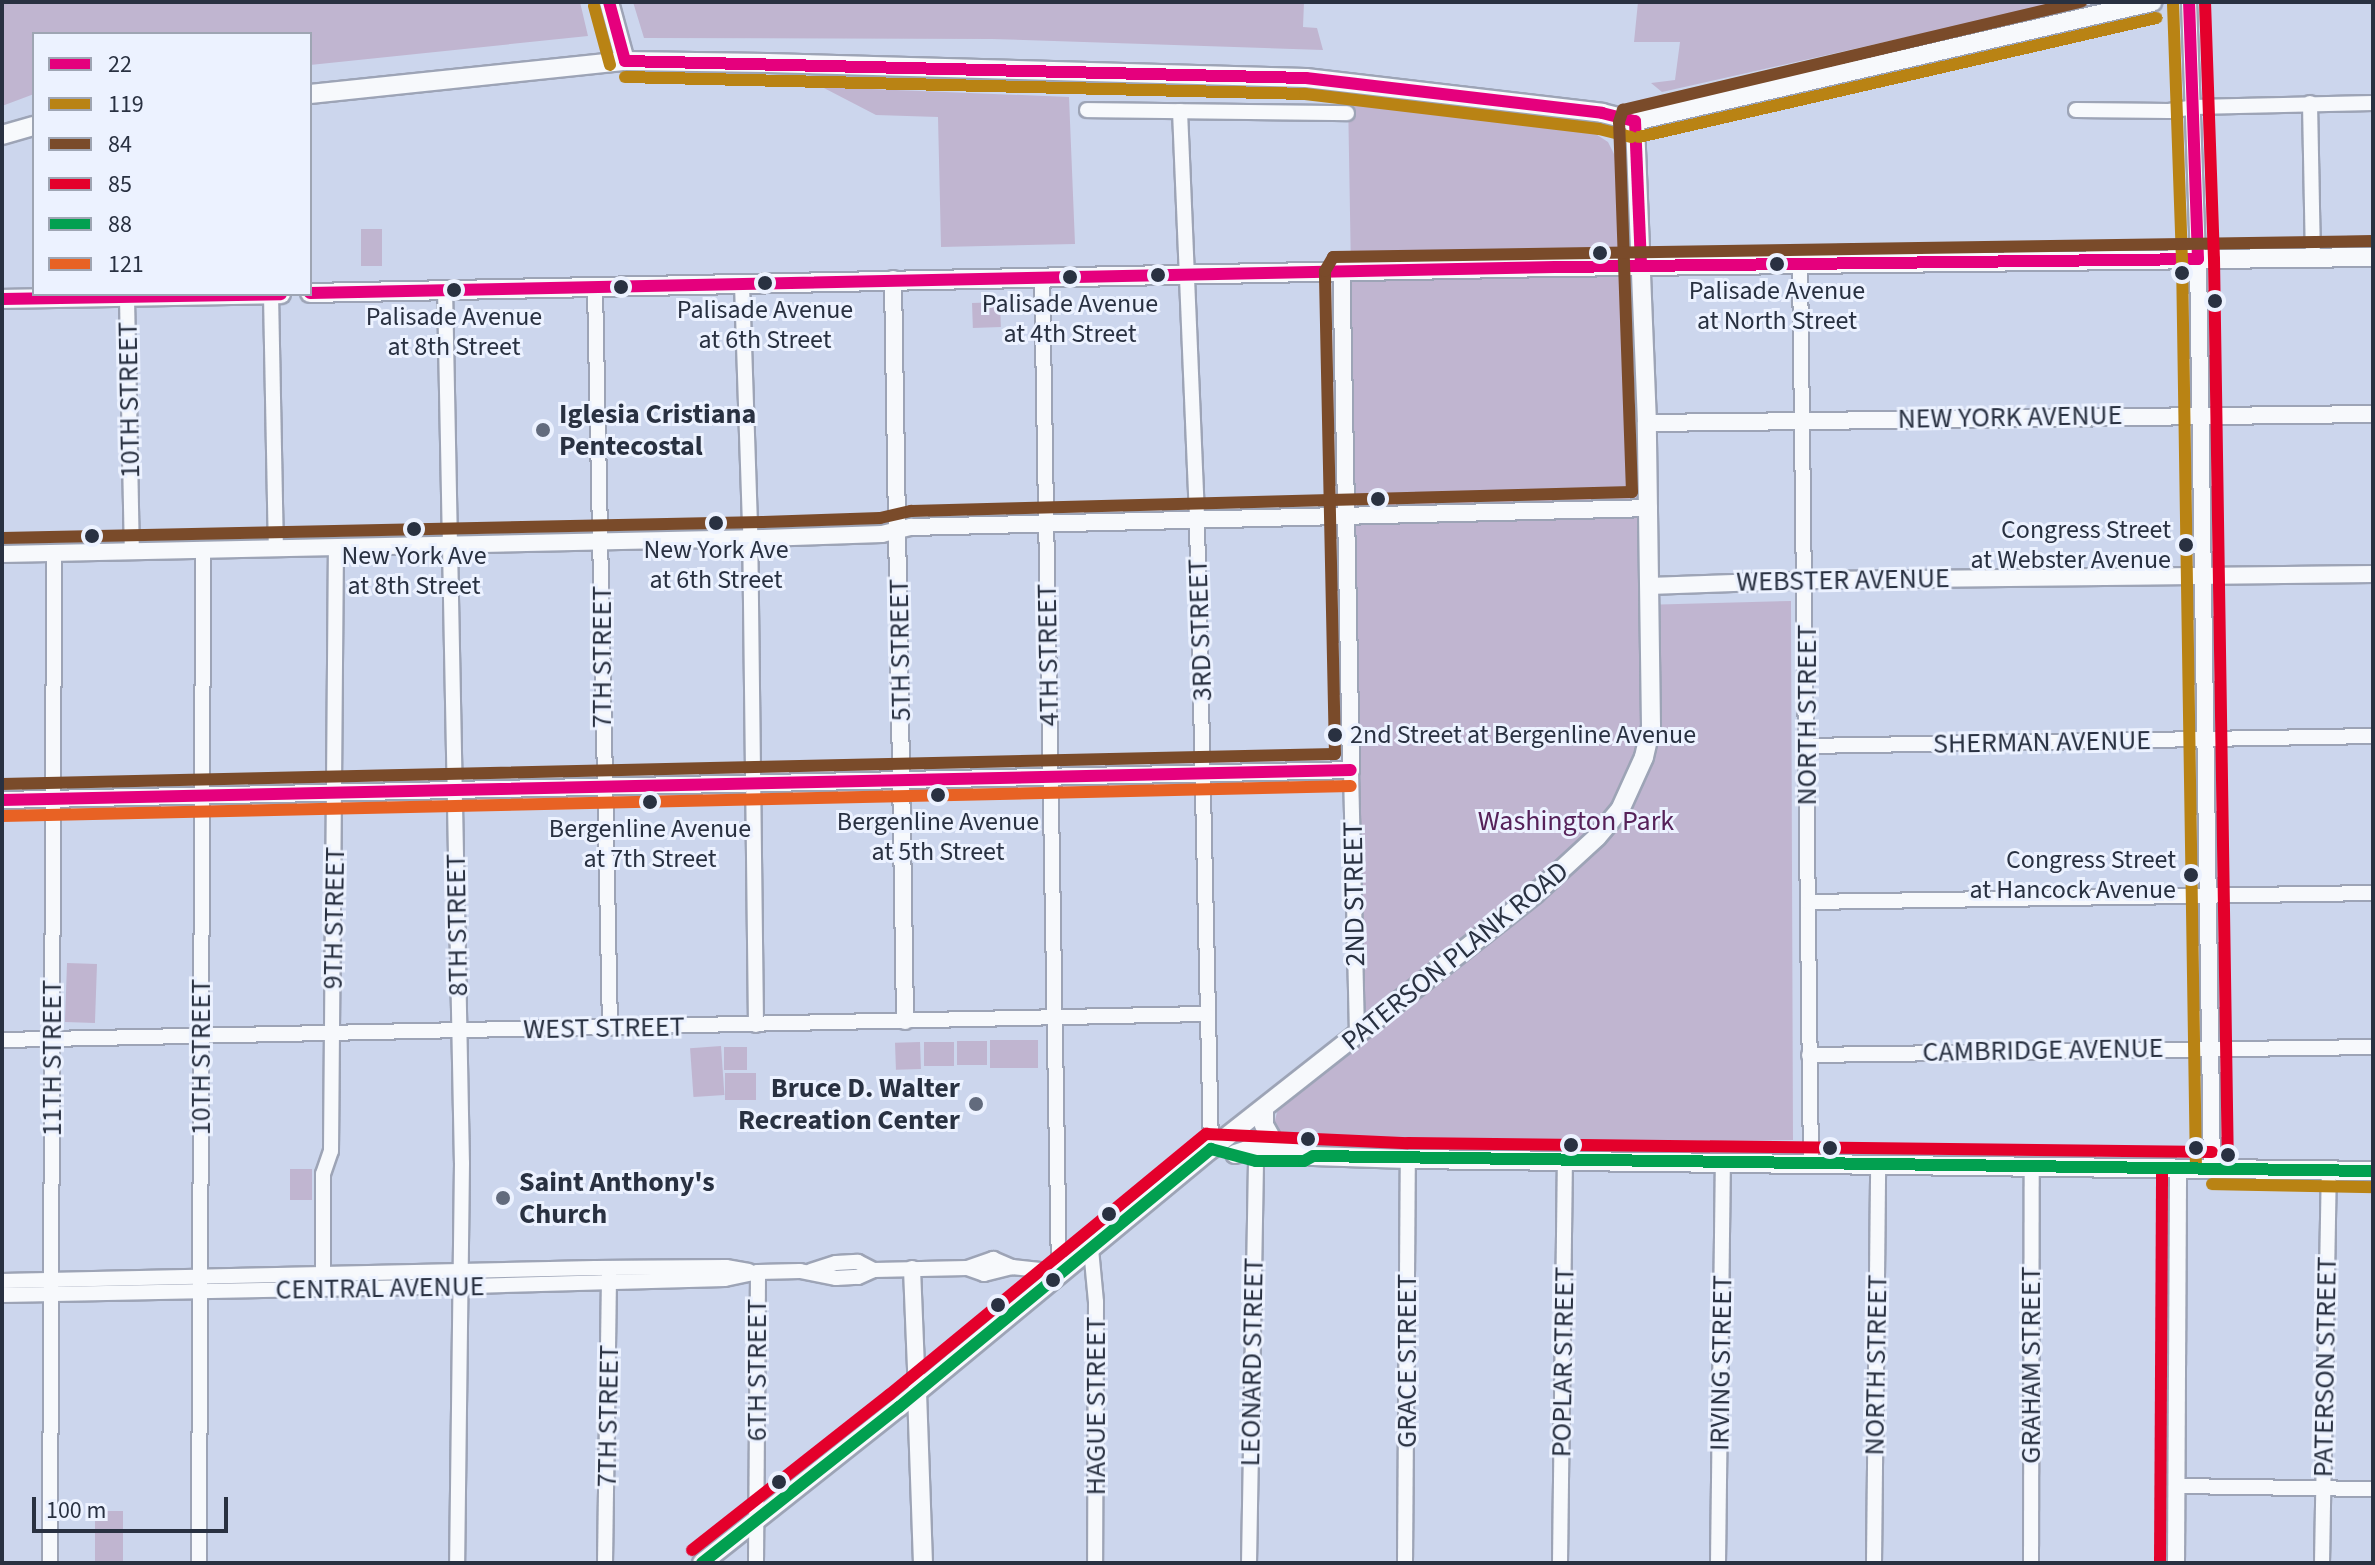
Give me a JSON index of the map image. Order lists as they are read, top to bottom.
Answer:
{
  "streets": {
    "main road": ["PATERSON PLANK ROAD"],
    "street": [
      "10TH STREET",
      "NEW YORK AVENUE",
      "WEBSTER AVENUE",
      "3RD STREET",
      "5TH STREET",
      "4TH STREET",
      "7TH STREET",
      "NORTH STREET",
      "SHERMAN AVENUE",
      "2ND STREET",
      "9TH STREET",
      "8TH STREET",
      "WEST STREET",
      "CAMBRIDGE AVENUE",
      "11TH STREET",
      "CENTRAL AVENUE",
      "GRACE STREET",
      "LEONARD STREET",
      "POPLAR STREET",
      "IRVING STREET",
      "GRAHAM STREET",
      "PATERSON STREET",
      "6TH STREET",
      "HAGUE STREET"
    ]
  },
  "crossings": [
    ["10TH STREET", "WEST STREET"],
    ["10TH STREET", "CENTRAL AVENUE"],
    ["NEW YORK AVENUE", "NORTH STREET"],
    ["NEW YORK AVENUE", "PATERSON PLANK ROAD"],
    ["WEBSTER AVENUE", "NORTH STREET"],
    ["WEBSTER AVENUE", "PATERSON PLANK ROAD"],
    ["3RD STREET", "PATERSON PLANK ROAD"],
    ["3RD STREET", "WEST STREET"],
    ["5TH STREET", "WEST STREET"],
    ["4TH STREET", "PATERSON PLANK ROAD"],
    ["4TH STREET", "WEST STREET"],
    ["4TH STREET", "CENTRAL AVENUE"],
    ["7TH STREET", "WEST STREET"],
    ["7TH STREET", "CENTRAL AVENUE"],
    ["NORTH STREET", "SHERMAN AVENUE"],
    ["NORTH STREET", "CAMBRIDGE AVENUE"],
    ["2ND STREET", "PATERSON PLANK ROAD"],
    ["9TH STREET", "WEST STREET"],
    ["9TH STREET", "CENTRAL AVENUE"],
    ["8TH STREET", "WEST STREET"],
    ["8TH STREET", "CENTRAL AVENUE"],
    ["PATERSON PLANK ROAD", "CENTRAL AVENUE"],
    ["PATERSON PLANK ROAD", "6TH STREET"],
    ["PATERSON PLANK ROAD", "HAGUE STREET"],
    ["WEST STREET", "11TH STREET"],
    ["11TH STREET", "CENTRAL AVENUE"],
    ["CENTRAL AVENUE", "6TH STREET"]
  ],
  "parks": ["Washington Park"],
  "places": [
    "Palisade Avenue at North Street",
    "Palisade Avenue at 4th Street",
    "Palisade Avenue at 6th Street",
    "Palisade Avenue at 8th Street",
    "Iglesia Cristiana Pentecostal",
    "New York Ave at 6th Street",
    "New York Ave at 8th Street",
    "Congress Street at Webster Avenue",
    "2nd Street at Bergenline Avenue",
    "Bergenline Avenue at 5th Street",
    "Bergenline Avenue at 7th Street",
    "Congress Street at Hancock Avenue",
    "Bruce D. Walter Recreation Center",
    "Saint Anthony's Church"
  ],
  "lines": [
    "transit line 22",
    "transit line 84",
    "transit line 85",
    "transit line 119",
    "transit line 121",
    "transit line 88"
  ],
  "legend": [
    "22",
    "119",
    "84",
    "85",
    "88",
    "121"
  ],
  "scale_bar": "100 m"
}
